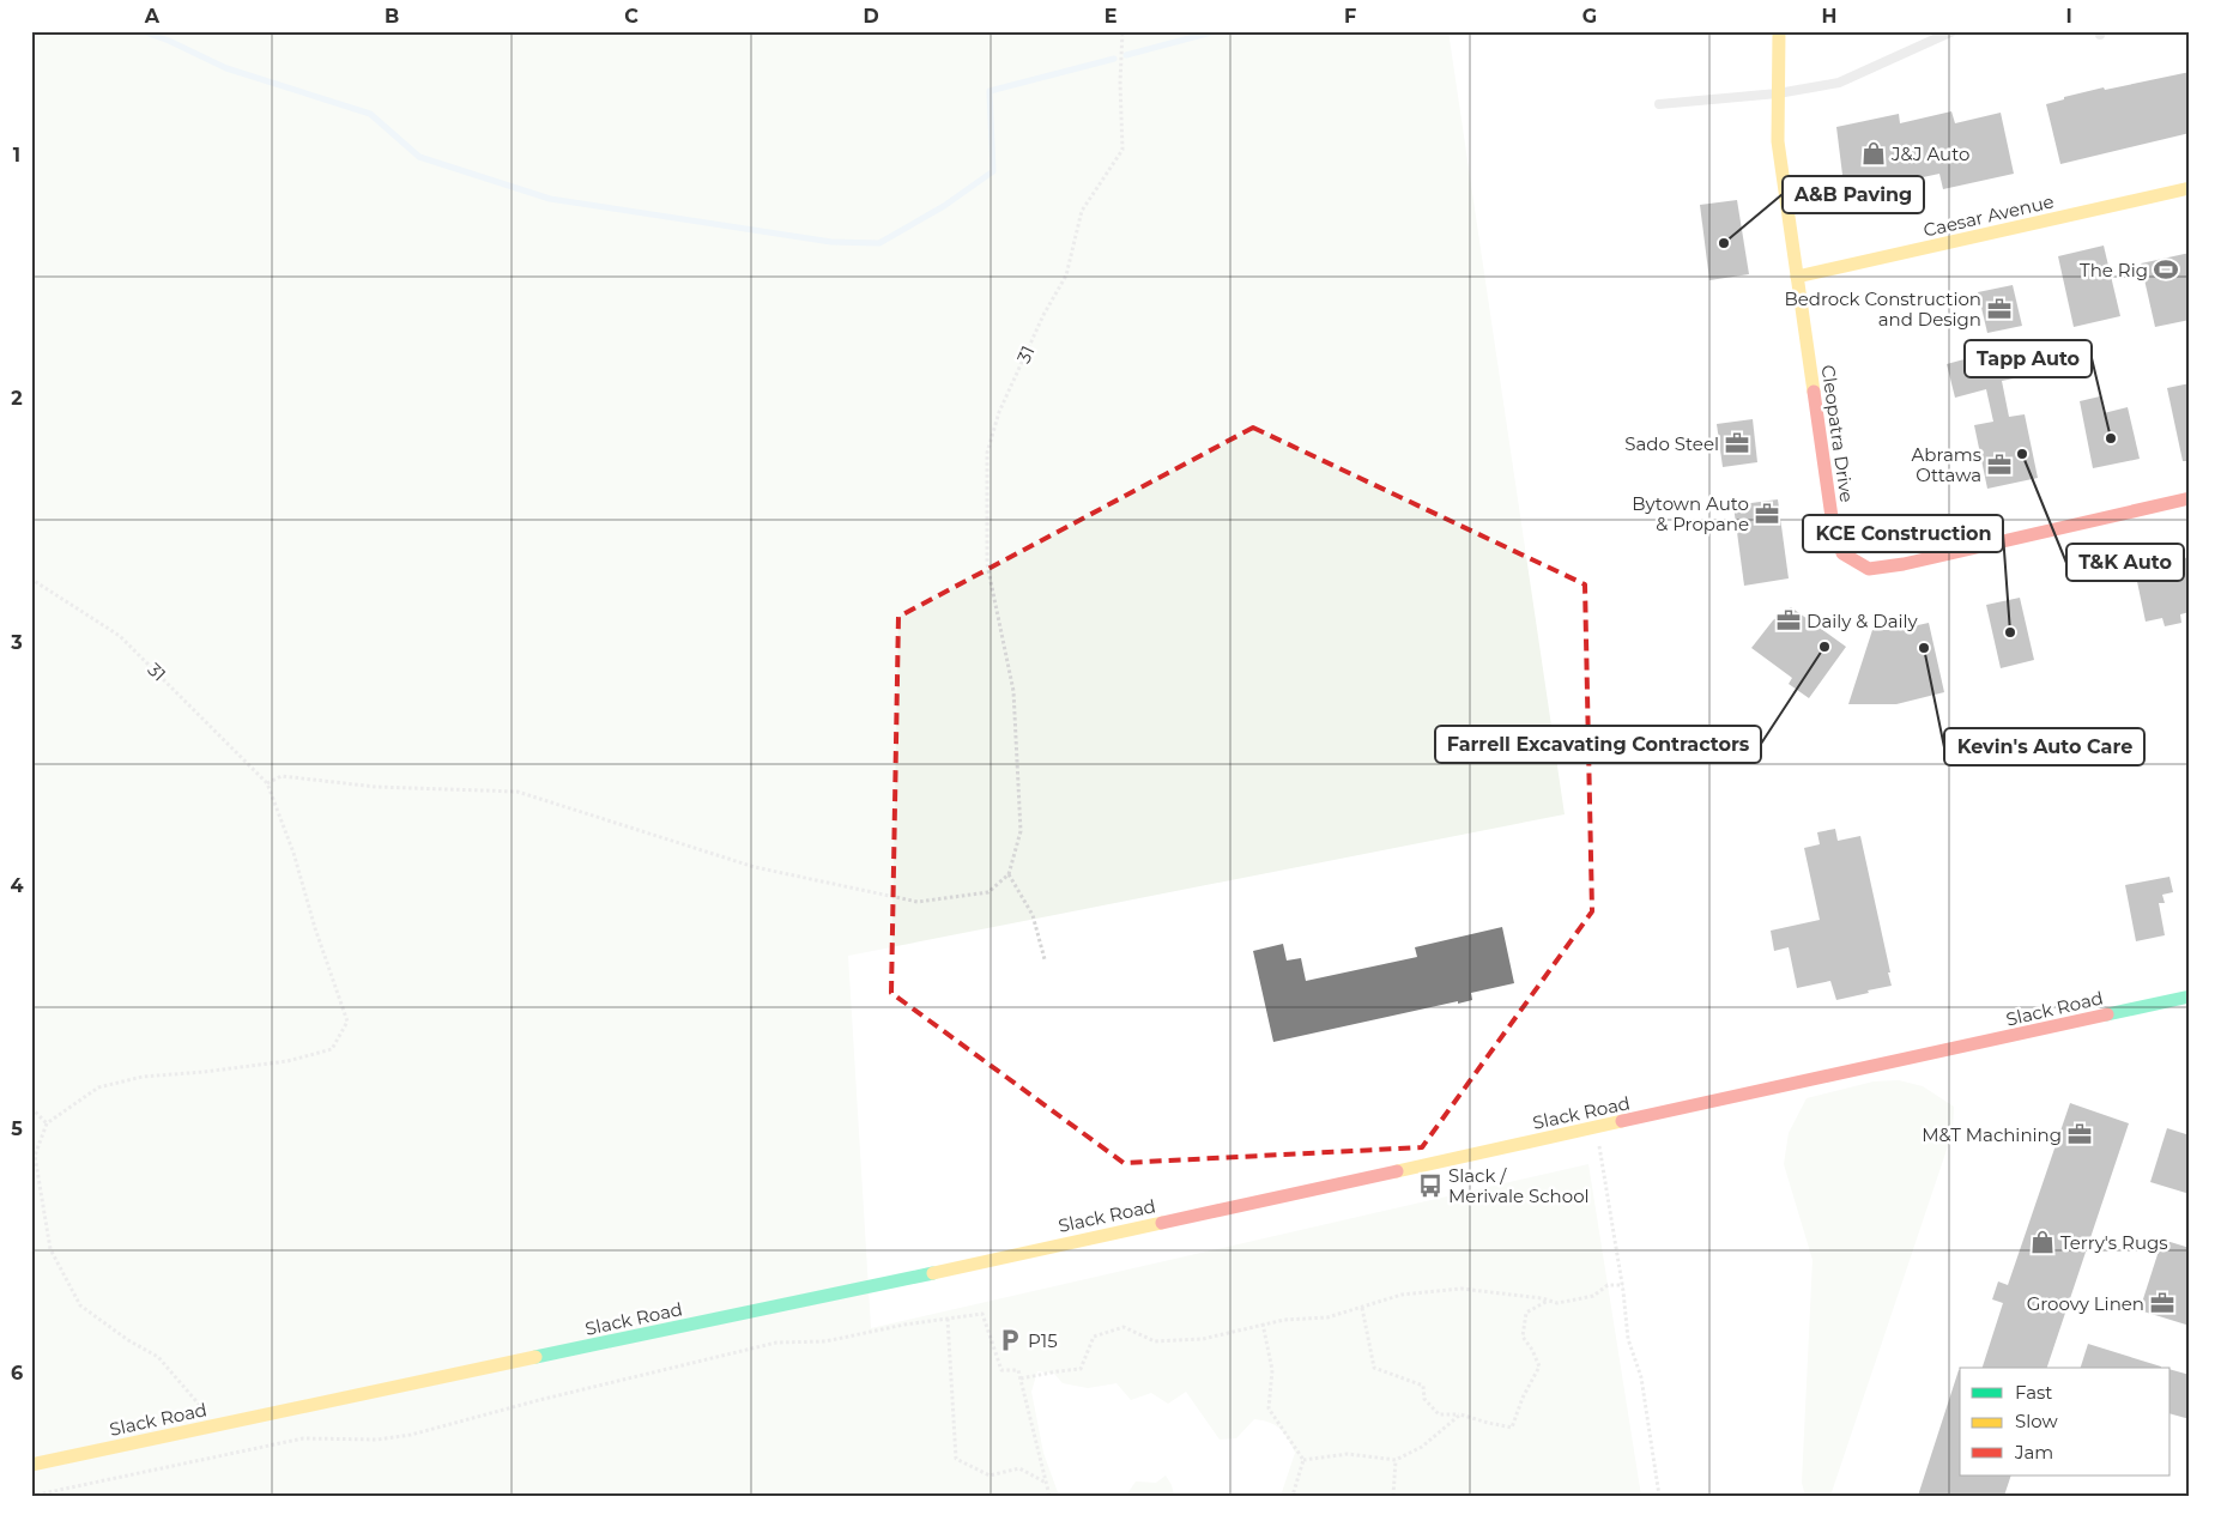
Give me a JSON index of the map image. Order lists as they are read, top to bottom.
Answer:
{
  "streets": {
    "street": ["Caesar Avenue", "Cleopatra Drive", "Slack Road"],
    "path": ["31"]
  },
  "crossings": [
    ["Caesar Avenue", "Cleopatra Drive"]
  ],
  "places": {
    "shop": ["J&J Auto", "Terry's Rugs"],
    "other": [
      "A&B Paving",
      "Tapp Auto",
      "T&K Auto",
      "KCE Construction",
      "Farrell Excavating Contractors",
      "Kevin's Auto Care"
    ],
    "sports": ["The Rig"],
    "office": [
      "Bedrock Construction and Design",
      "Sado Steel",
      "Abrams Ottawa",
      "Bytown Auto & Propane",
      "Daily & Daily",
      "M&T Machining",
      "Groovy Linen"
    ],
    "bus stop": ["Slack / Merivale School"],
    "parking": ["P15"]
  },
  "legend": ["Fast", "Slow", "Jam"],
  "grid": {
    "columns": [
      "A",
      "B",
      "C",
      "D",
      "E",
      "F",
      "G",
      "H",
      "I"
    ],
    "rows": [
      "1",
      "2",
      "3",
      "4",
      "5",
      "6"
    ]
  }
}
